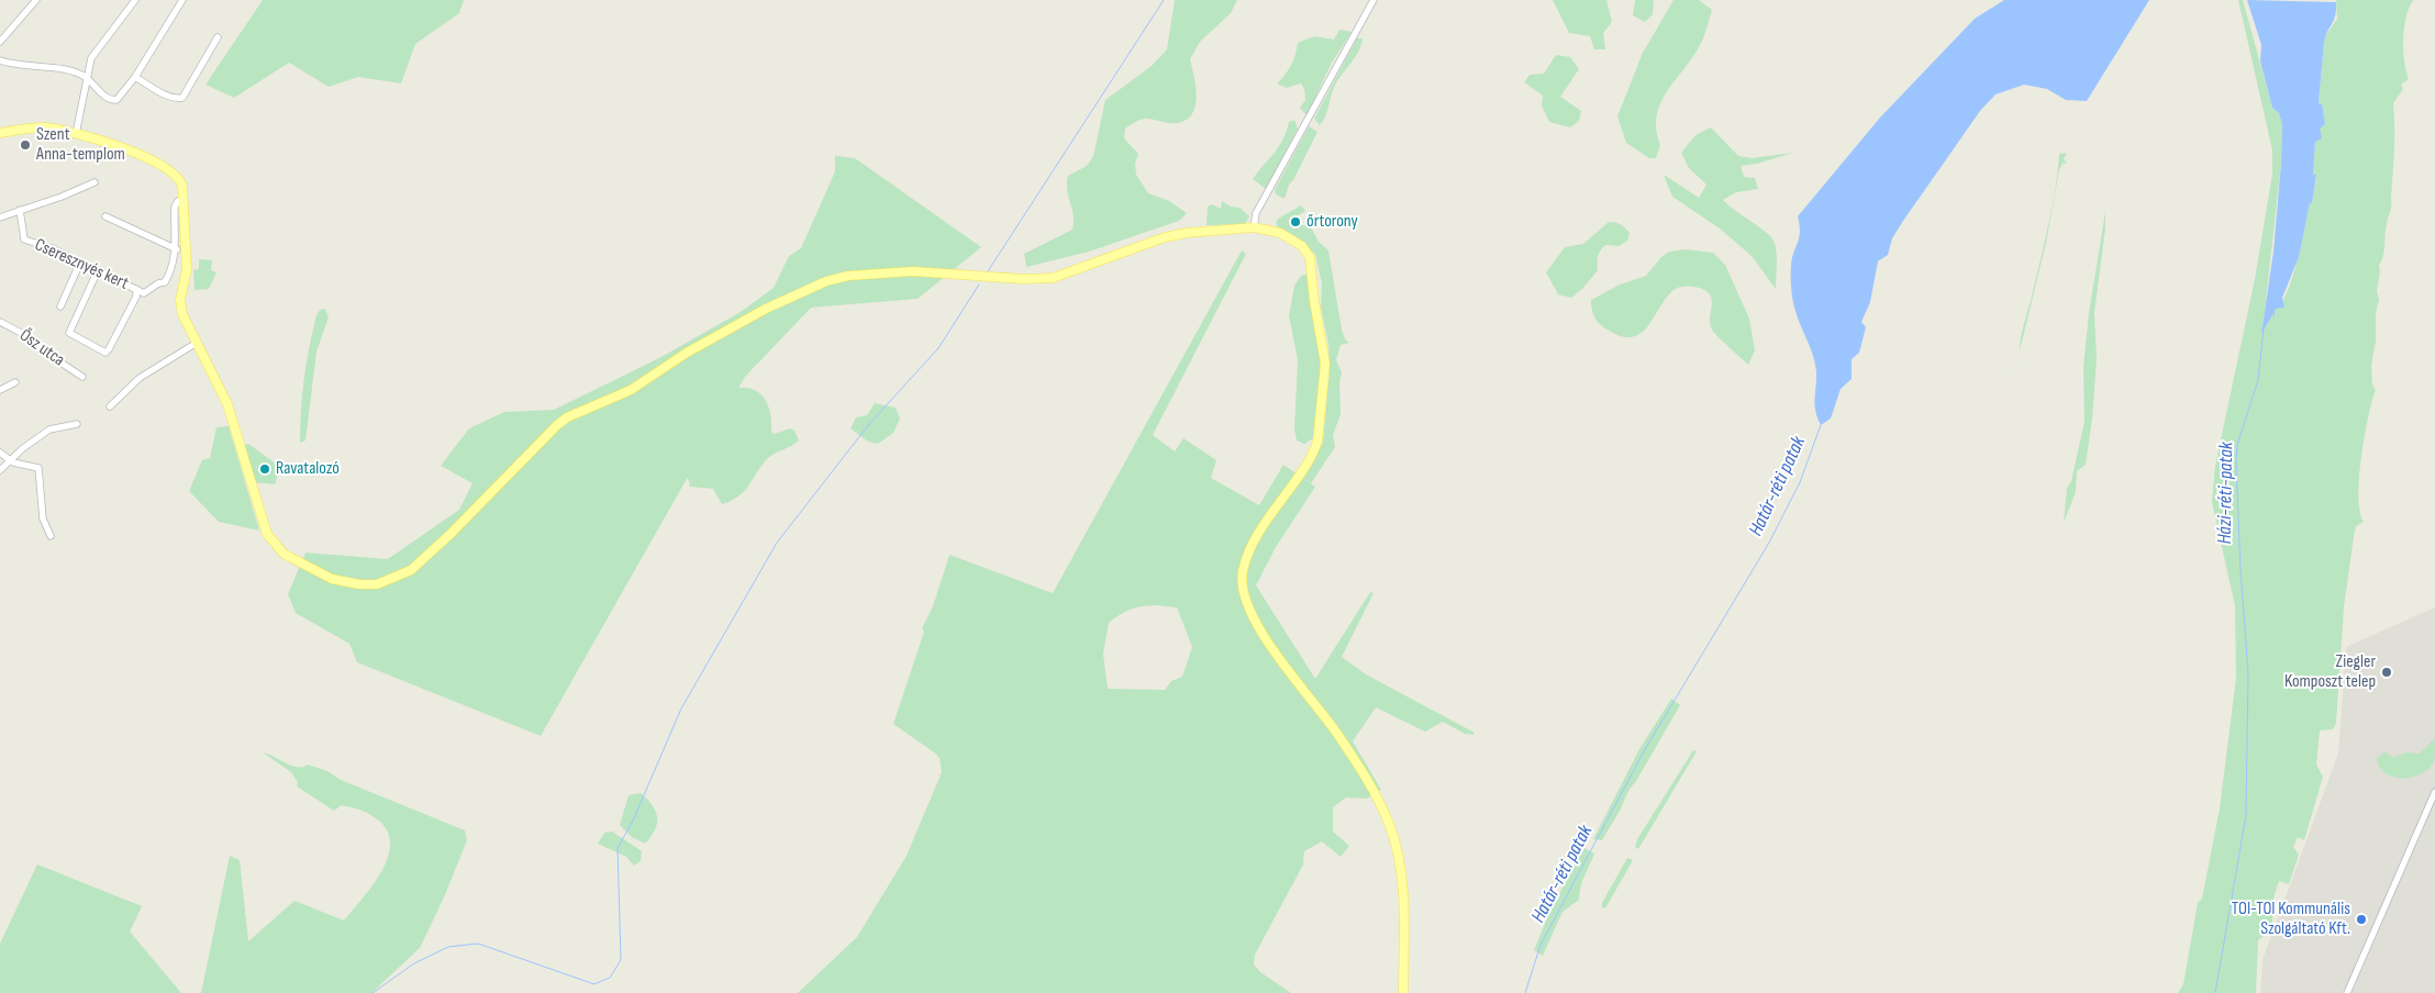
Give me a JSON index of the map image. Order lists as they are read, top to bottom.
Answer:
{
  "streets": {
    "street": ["Cseresznyés kert", "Ősz utca"]
  },
  "water": ["Határ-réti patak", "Házi-réti-patak"],
  "places": [
    "Szent Anna-templom",
    "őrtorony",
    "Ravatalozó",
    "Ziegler Komposzt telep",
    "TOI-TOI Kommunális Szolgáltató Kft."
  ]
}
